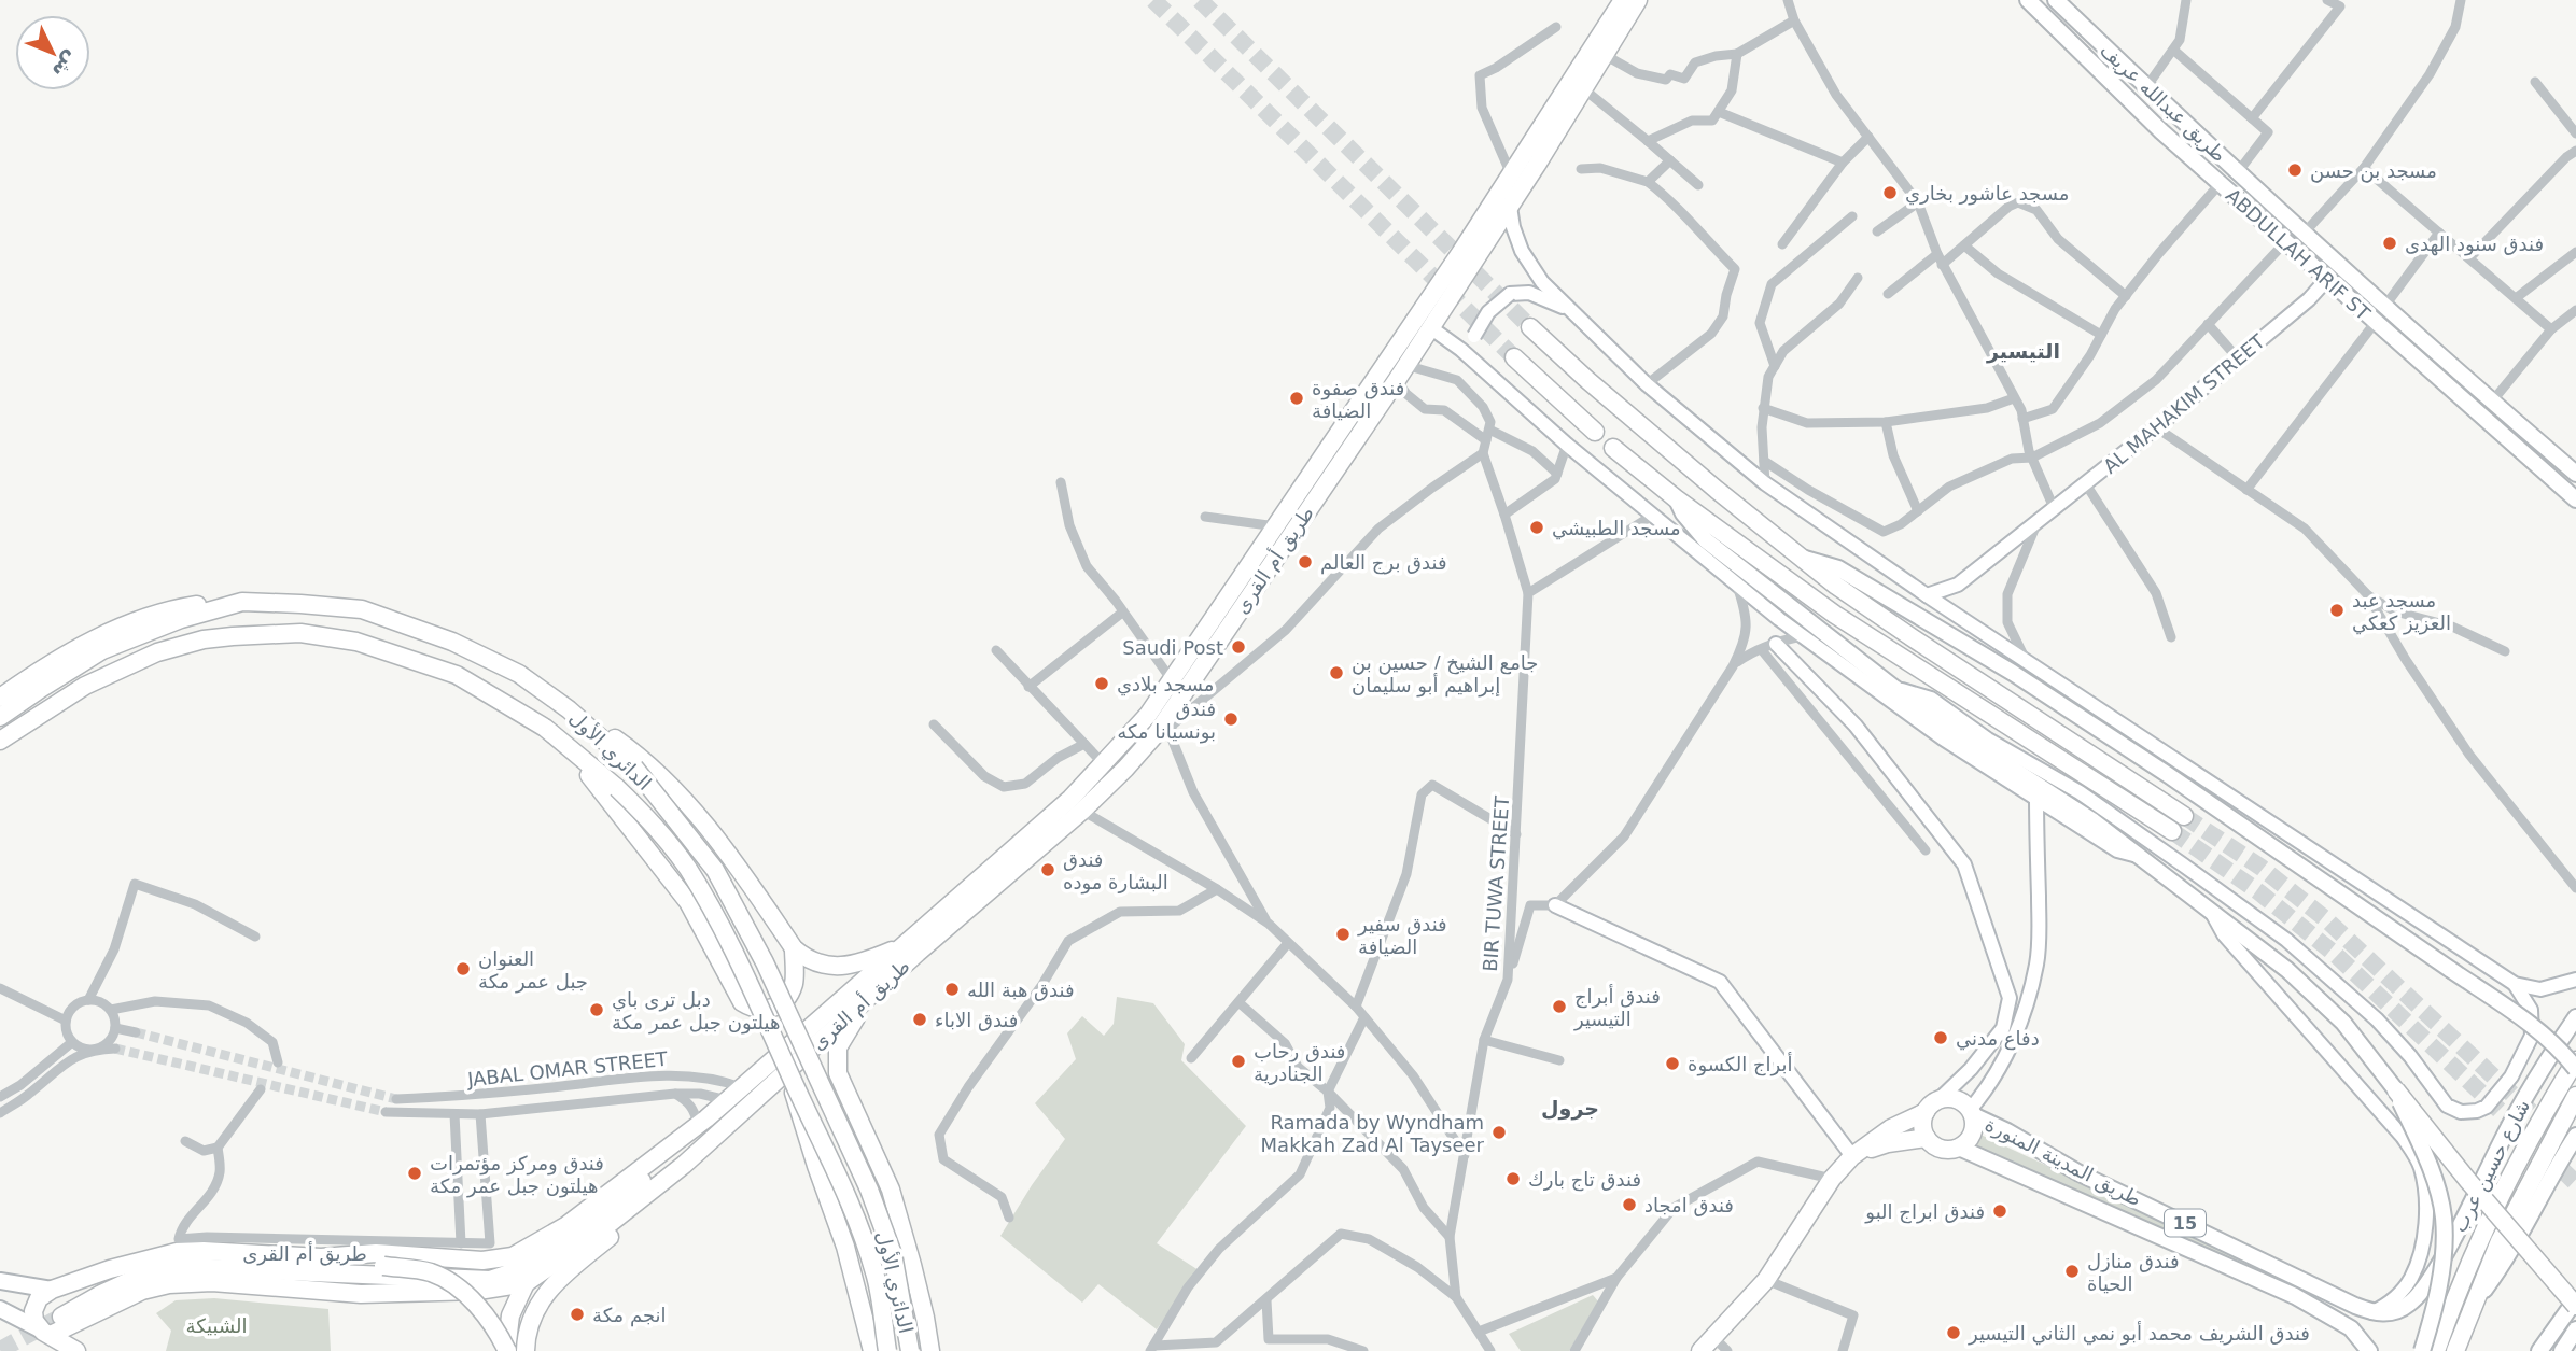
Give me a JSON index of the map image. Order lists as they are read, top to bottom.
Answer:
{
  "streets": {
    "highway": ["طريق أم القرى", "الدائري الأول"],
    "main road": [
      "طريق عبدالله عريف",
      "ABDULLAH ARIF ST",
      "طريق المدينة المنورة",
      "شارع حسين عرب",
      "15"
    ],
    "street": ["AL MAHAKIM STREET", "BIR TUWA STREET", "JABAL OMAR STREET"]
  },
  "crossings": [
    ["ABDULLAH ARIF ST", "AL MAHAKIM STREET"],
    ["طريق أم القرى", "JABAL OMAR STREET"],
    ["طريق المدينة المنورة", "شارع حسين عرب"]
  ],
  "districts": ["التيسير", "جرول"],
  "parks": ["الشبيكة"],
  "places": [
    "مسجد بن حسن",
    "مسجد عاشور بخاري",
    "فندق سنود الهدى",
    "فندق صفوة الضيافة",
    "مسجد الطبيشي",
    "فندق برج العالم",
    "مسجد عبد العزيز كعكي",
    "Saudi Post",
    "جامع الشيخ / حسين بن إبراهيم أبو سليمان",
    "مسجد بلادي",
    "فندق بونسيانا مكه",
    "فندق البشارة موده",
    "فندق سفير الضيافة",
    "العنوان جبل عمر مكة",
    "فندق هبة الله",
    "فندق أبراج التيسير",
    "دبل ترى باي هيلتون جبل عمر مكة",
    "فندق الاباء",
    "دفاع مدني",
    "فندق رحاب الجنادرية",
    "أبراج الكسوة",
    "Ramada by Wyndham Makkah Zad Al Tayseer",
    "فندق ومركز مؤتمرات هيلتون جبل عمر مكة",
    "فندق تاج بارك",
    "فندق امجاد",
    "فندق ابراج البو",
    "فندق منازل الحياة",
    "انجم مكة",
    "فندق الشريف محمد أبو نمي الثاني التيسير"
  ],
  "north": "bottom right"
}
